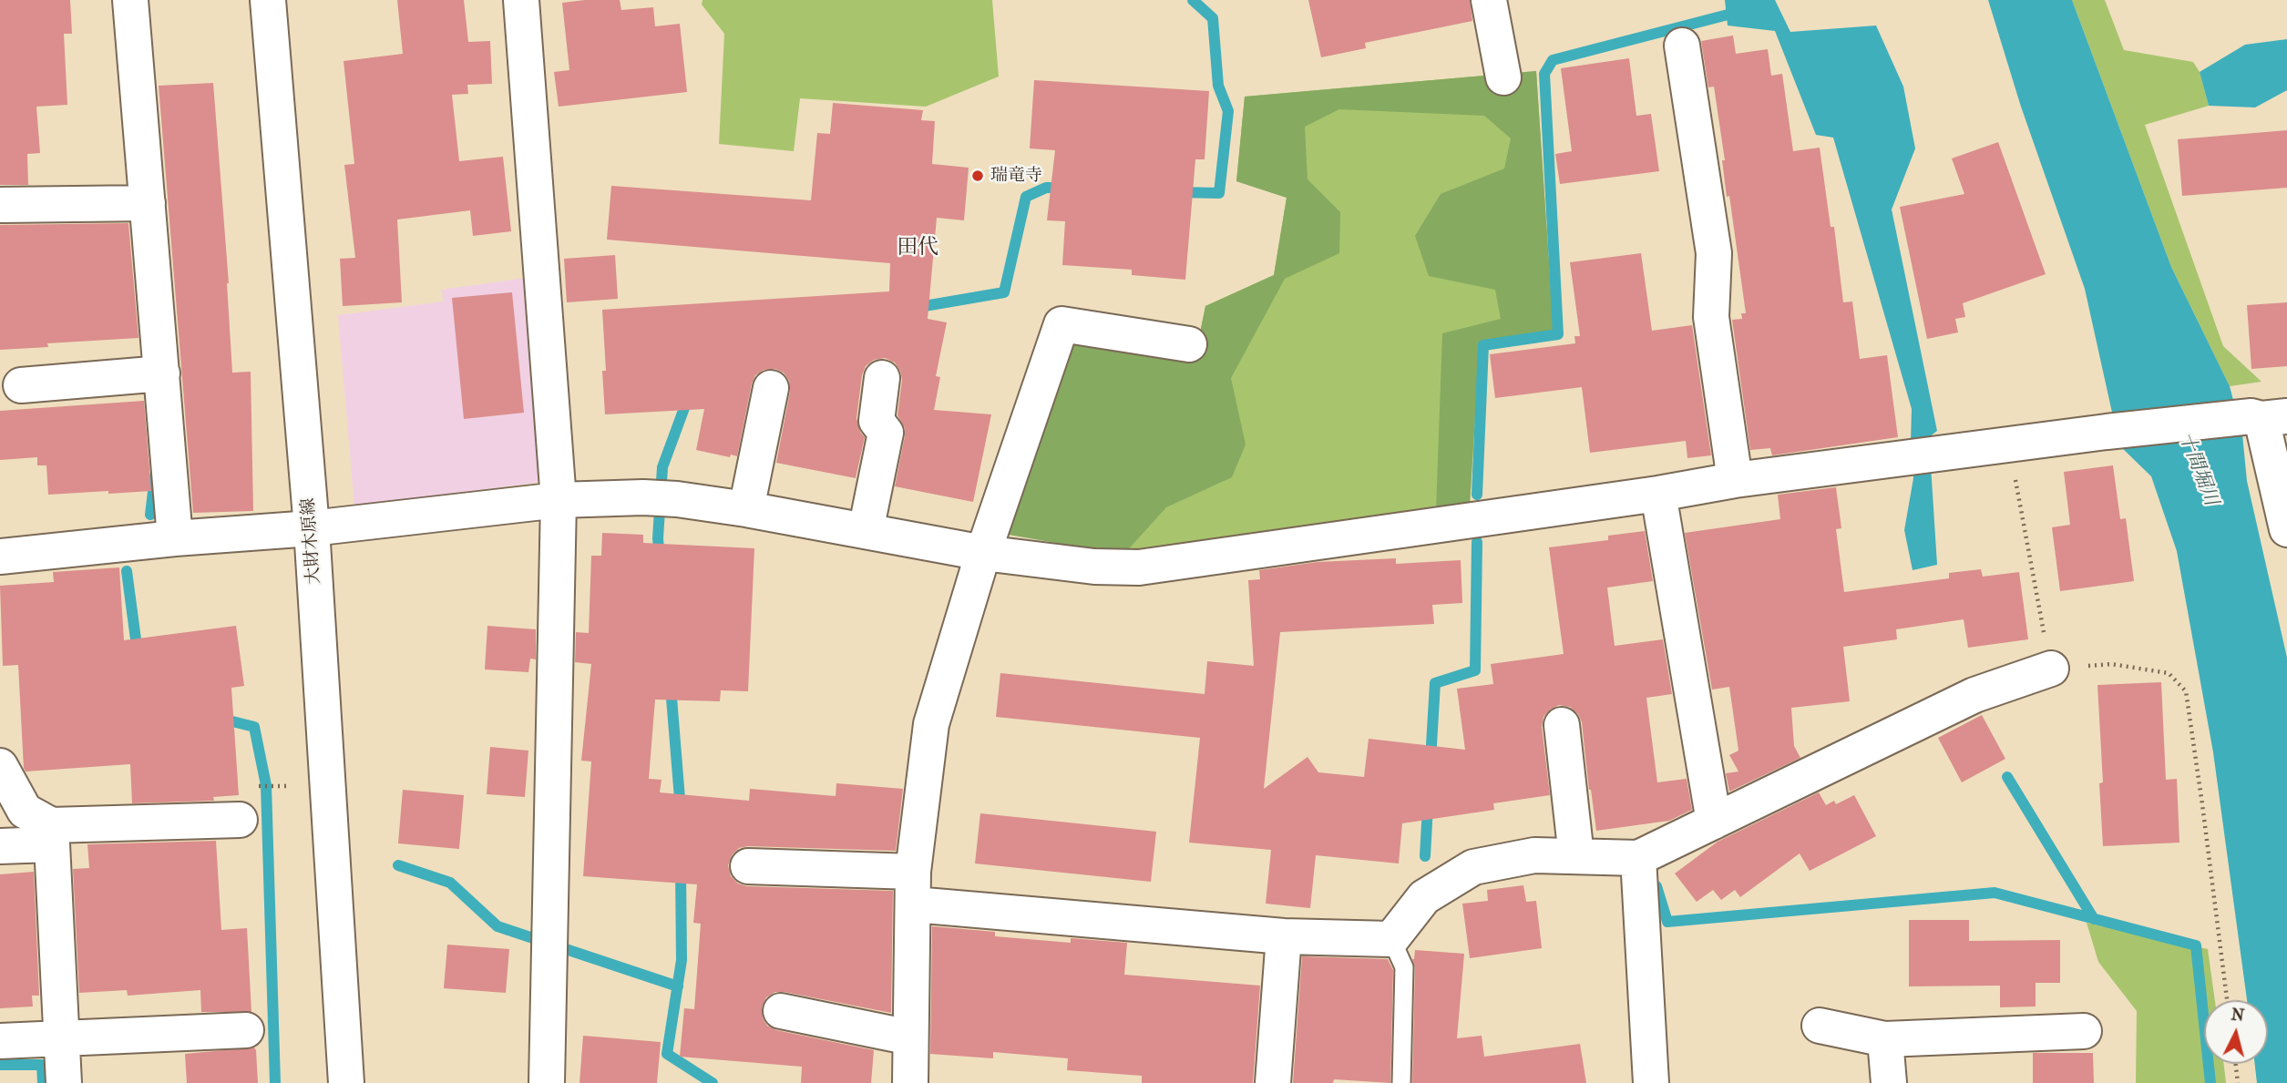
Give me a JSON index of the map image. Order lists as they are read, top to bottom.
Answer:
{
  "streets": {
    "street": ["大財木原線"]
  },
  "districts": ["田代"],
  "water": ["十間堀川"],
  "places": ["瑞竜寺"],
  "north": "top"
}
